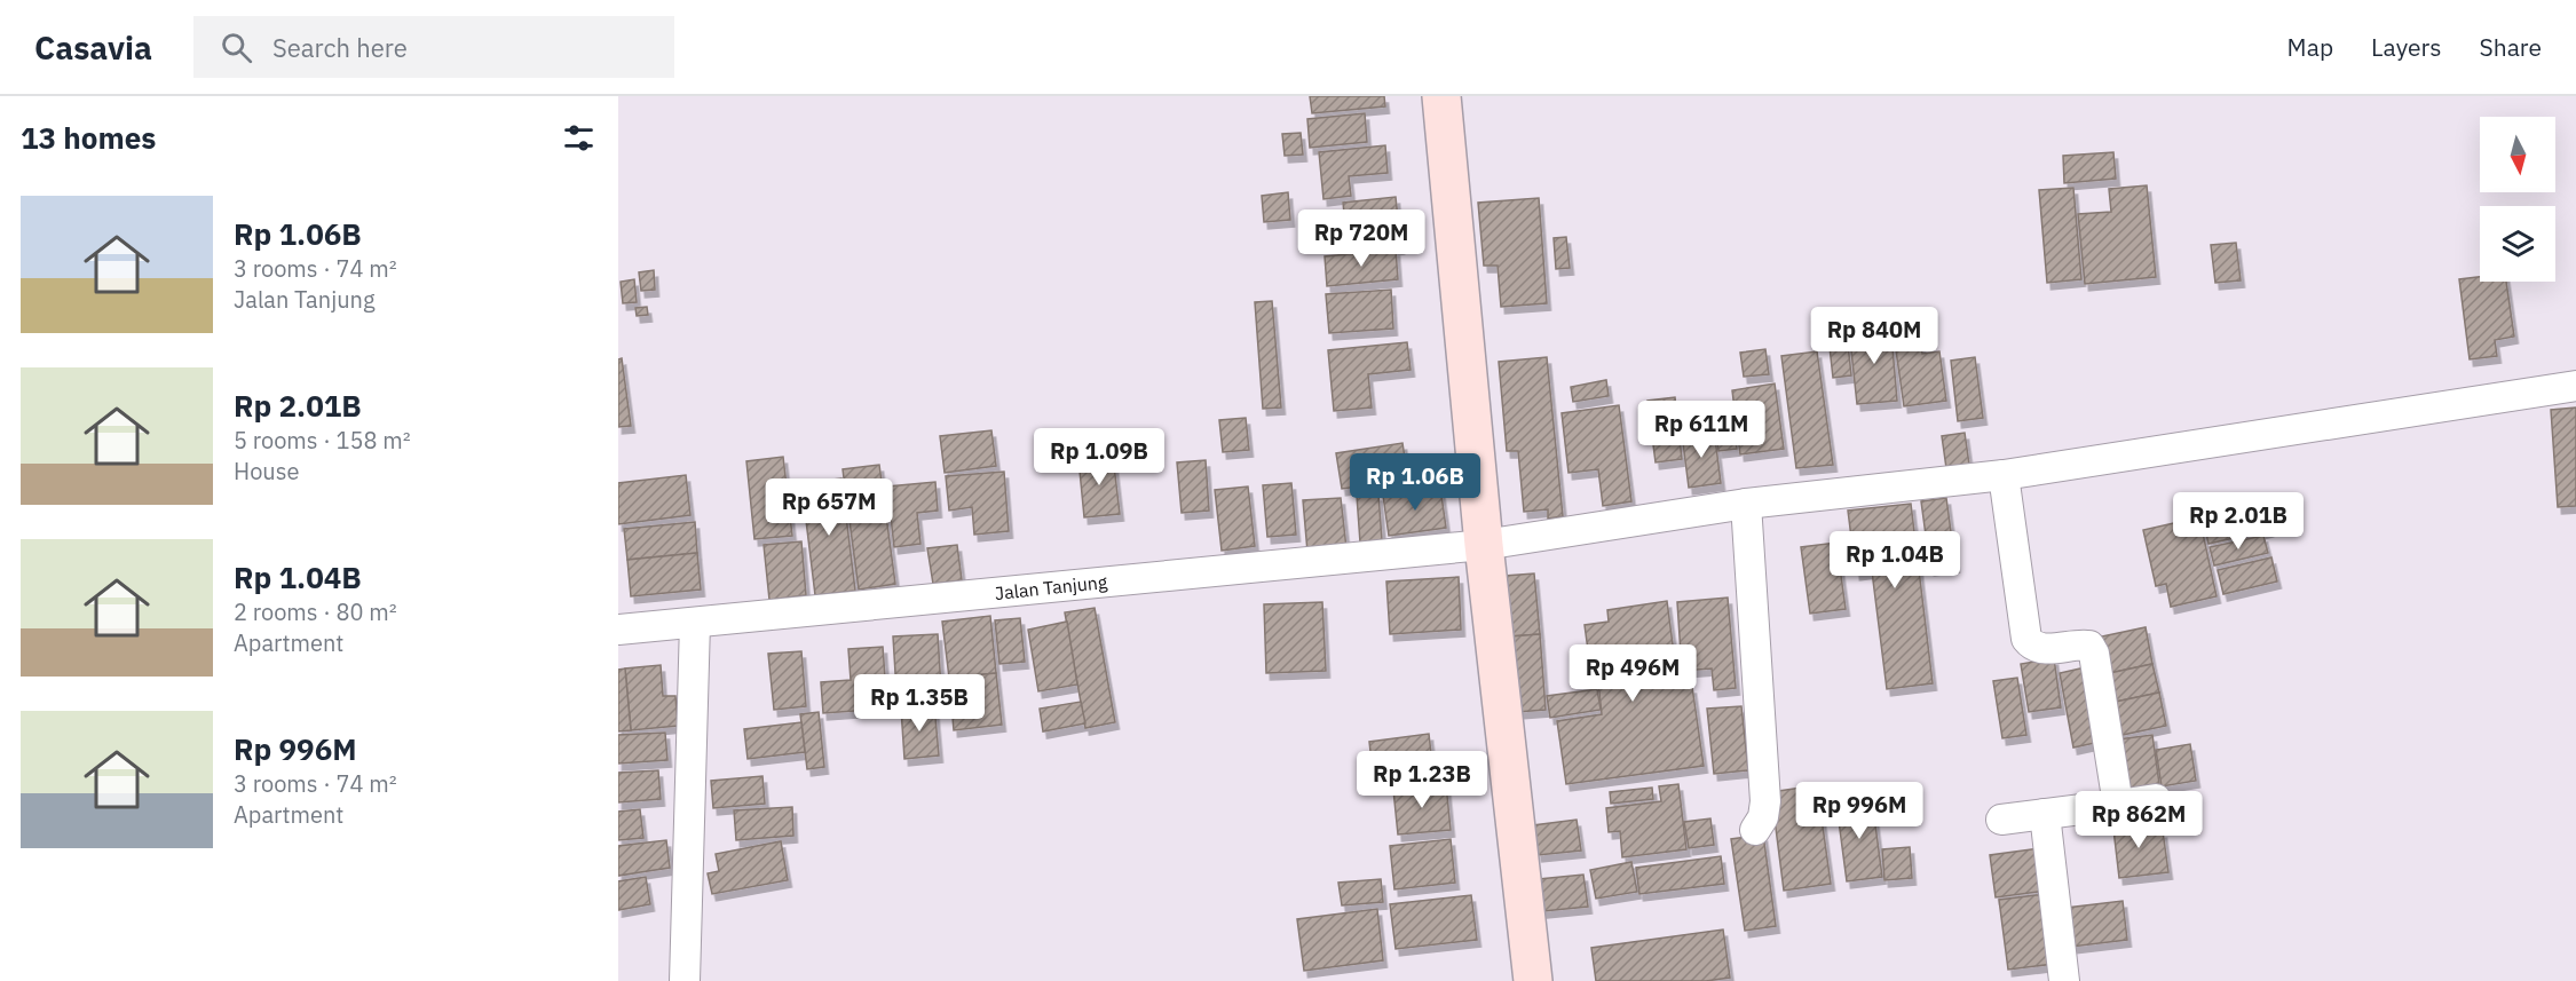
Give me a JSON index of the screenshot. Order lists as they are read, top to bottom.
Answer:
{
  "streets": {
    "street": ["Jalan Tanjung"]
  },
  "north": "bottom",
  "page": {
    "header": "Casavia",
    "search": "Search here",
    "nav": ["Map", "Layers", "Share"],
    "heading": "13 homes",
    "list": [
      {
        "name": "Rp 1.06B",
        "note": "3 rooms · 74 m² · Jalan Tanjung"
      },
      {
        "name": "Rp 2.01B",
        "note": "5 rooms · 158 m² · House"
      },
      {
        "name": "Rp 1.04B",
        "note": "2 rooms · 80 m² · Apartment"
      },
      {
        "name": "Rp 996M",
        "note": "3 rooms · 74 m² · Apartment"
      }
    ],
    "price": [
      "Rp 720M",
      "Rp 840M",
      "Rp 611M",
      "Rp 1.09B",
      "Rp 1.06B",
      "Rp 657M",
      "Rp 2.01B",
      "Rp 1.04B",
      "Rp 496M",
      "Rp 1.35B",
      "Rp 1.23B",
      "Rp 996M",
      "Rp 862M"
    ]
  }
}
